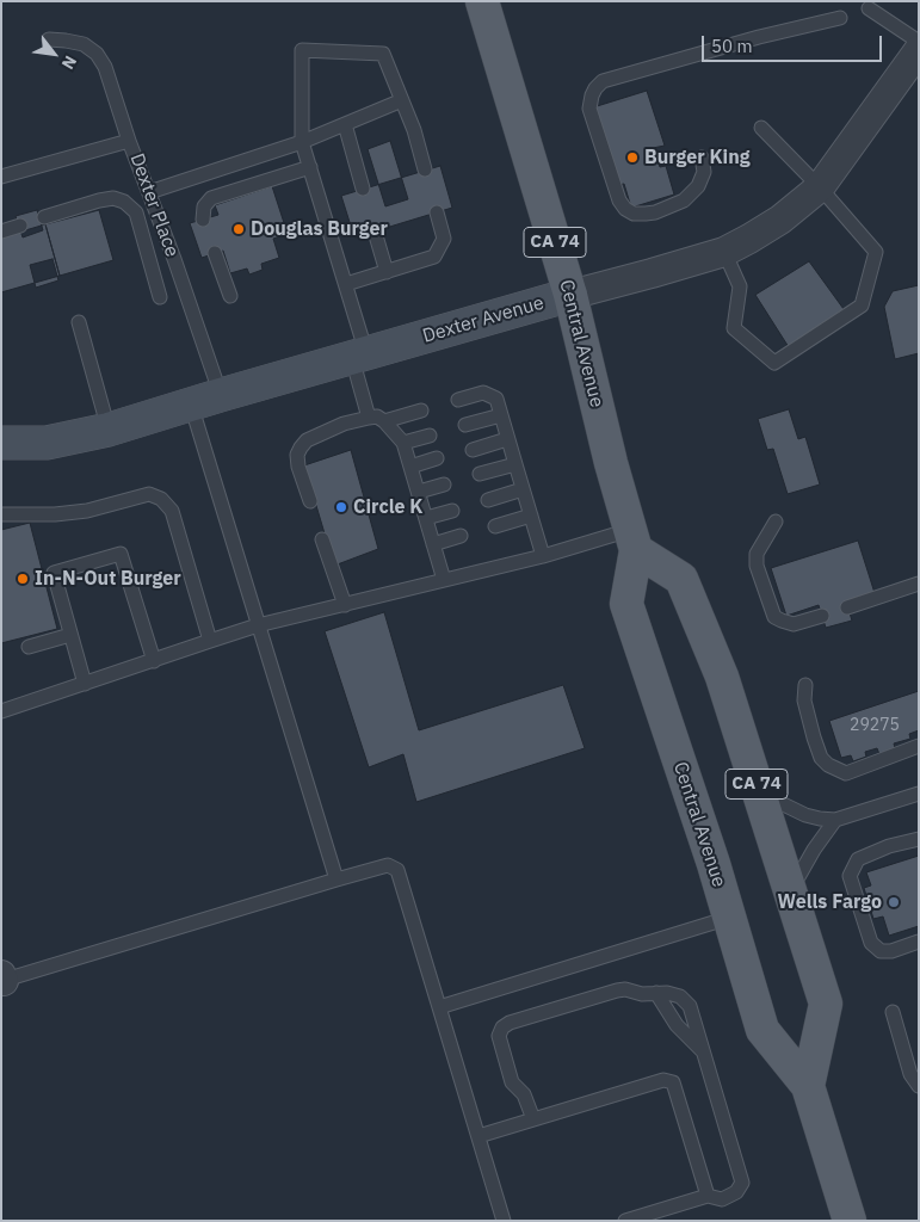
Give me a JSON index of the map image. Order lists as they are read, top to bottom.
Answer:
{
  "streets": {
    "main road": ["CA 74", "Central Avenue"],
    "street": ["Dexter Avenue"],
    "lane": ["Dexter Place"]
  },
  "crossings": [
    ["Dexter Place", "Dexter Avenue"],
    ["Dexter Avenue", "Central Avenue"]
  ],
  "places": [
    "Burger King",
    "Douglas Burger",
    "Circle K",
    "In-N-Out Burger",
    "Wells Fargo"
  ],
  "house_numbers": ["29275"],
  "scale_bar": "50 m",
  "north": "bottom right"
}
